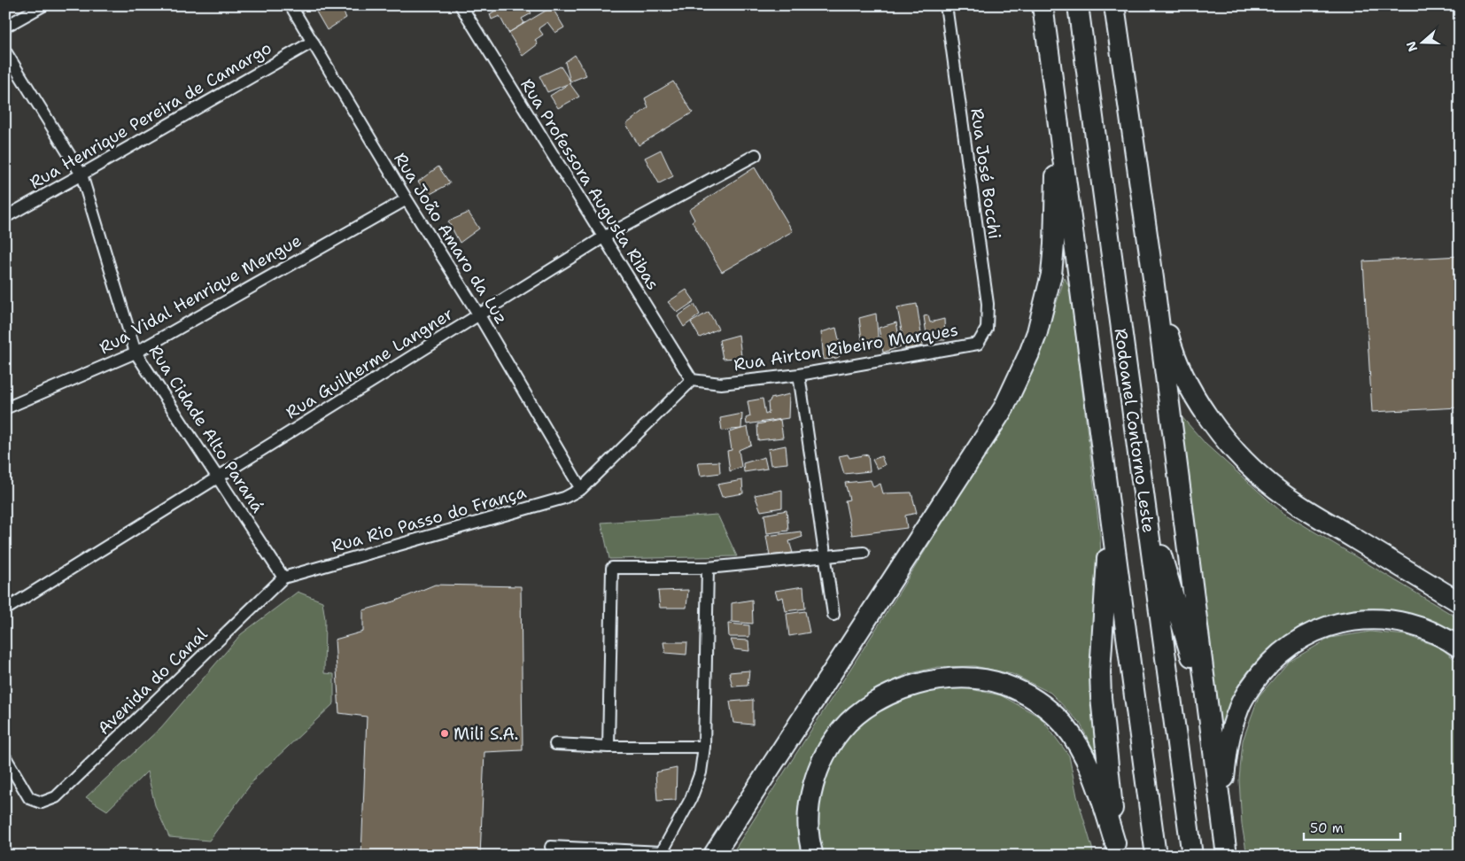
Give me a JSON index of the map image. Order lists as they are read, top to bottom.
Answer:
{
  "streets": {
    "highway": ["Rodoanel Contorno Leste"],
    "street": [
      "Rua Henrique Pereira de Camargo",
      "Rua José Bocchi",
      "Rua Professora Augusta Ribas",
      "Rua João Amaro da Luz",
      "Rua Vidal Henrique Mengue",
      "Rua Airton Ribeiro Marques",
      "Rua Guilherme Langner",
      "Rua Cidade Alto Paraná",
      "Rua Rio Passo do França",
      "Avenida do Canal"
    ]
  },
  "crossings": [
    ["Rua Henrique Pereira de Camargo", "Rua João Amaro da Luz"],
    ["Rua Henrique Pereira de Camargo", "Rua Cidade Alto Paraná"],
    ["Rua José Bocchi", "Rua Airton Ribeiro Marques"],
    ["Rua Professora Augusta Ribas", "Rua Airton Ribeiro Marques"],
    ["Rua Professora Augusta Ribas", "Rua Guilherme Langner"],
    ["Rua Professora Augusta Ribas", "Rua Rio Passo do França"],
    ["Rua João Amaro da Luz", "Rua Vidal Henrique Mengue"],
    ["Rua João Amaro da Luz", "Rua Guilherme Langner"],
    ["Rua João Amaro da Luz", "Rua Rio Passo do França"],
    ["Rua Vidal Henrique Mengue", "Rua Cidade Alto Paraná"],
    ["Rua Airton Ribeiro Marques", "Rua Rio Passo do França"],
    ["Rua Guilherme Langner", "Rua Cidade Alto Paraná"],
    ["Rua Cidade Alto Paraná", "Rua Rio Passo do França"],
    ["Rua Cidade Alto Paraná", "Avenida do Canal"],
    ["Rua Rio Passo do França", "Avenida do Canal"]
  ],
  "places": ["Mili S.A."],
  "scale_bar": "50 m",
  "north": "left"
}
